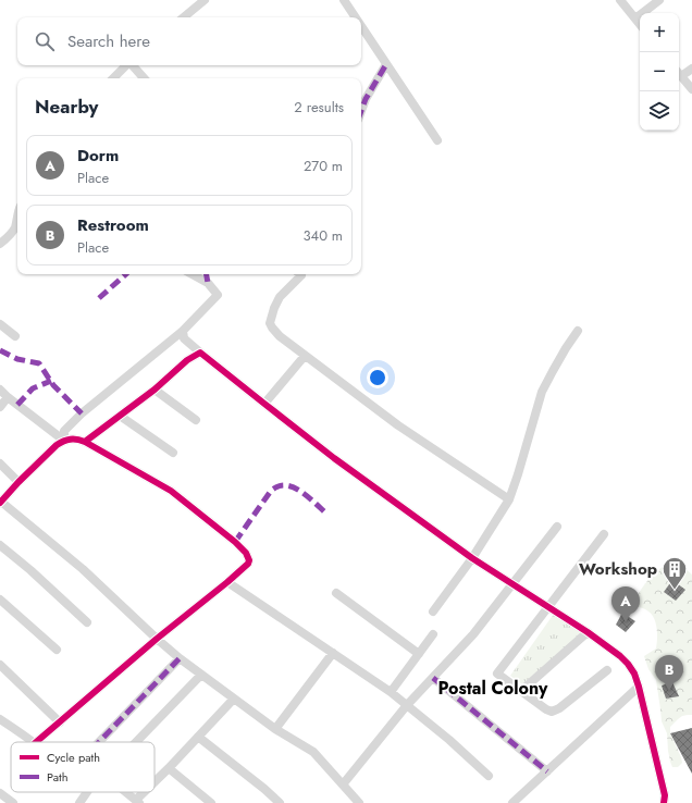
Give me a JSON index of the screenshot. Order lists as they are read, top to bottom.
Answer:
{
  "districts": ["Postal Colony"],
  "places": {
    "building": ["Workshop"]
  },
  "legend": ["Cycle path", "Path"],
  "page": {
    "map_buttons": ["+", "−"],
    "search": "Search here",
    "heading": ["Nearby", "2 results"],
    "list": [
      {
        "mark": "A",
        "name": "Dorm",
        "note": "Place",
        "value": "270 m"
      },
      {
        "mark": "B",
        "name": "Restroom",
        "note": "Place",
        "value": "340 m"
      }
    ],
    "pins": ["A", "B"]
  }
}
